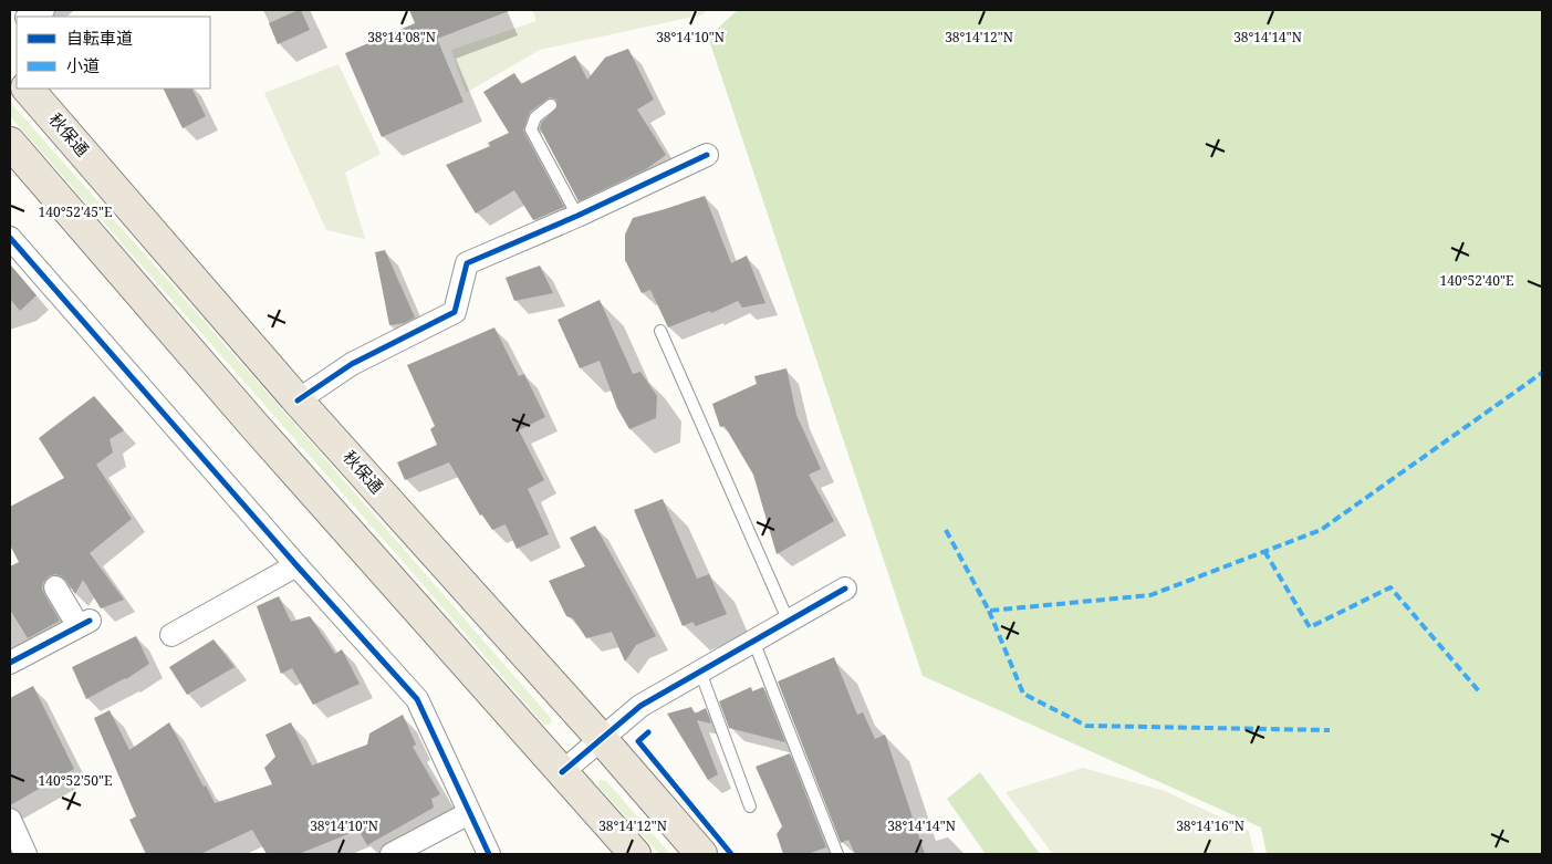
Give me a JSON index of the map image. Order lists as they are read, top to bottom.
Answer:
{
  "streets": {
    "highway": ["秋保通"]
  },
  "legend": ["自転車道", "小道"],
  "coordinates": [
    "38°14'08\"N",
    "38°14'10\"N",
    "38°14'12\"N",
    "38°14'14\"N",
    "140°52'45\"E",
    "140°52'40\"E",
    "140°52'50\"E",
    "38°14'16\"N"
  ]
}
